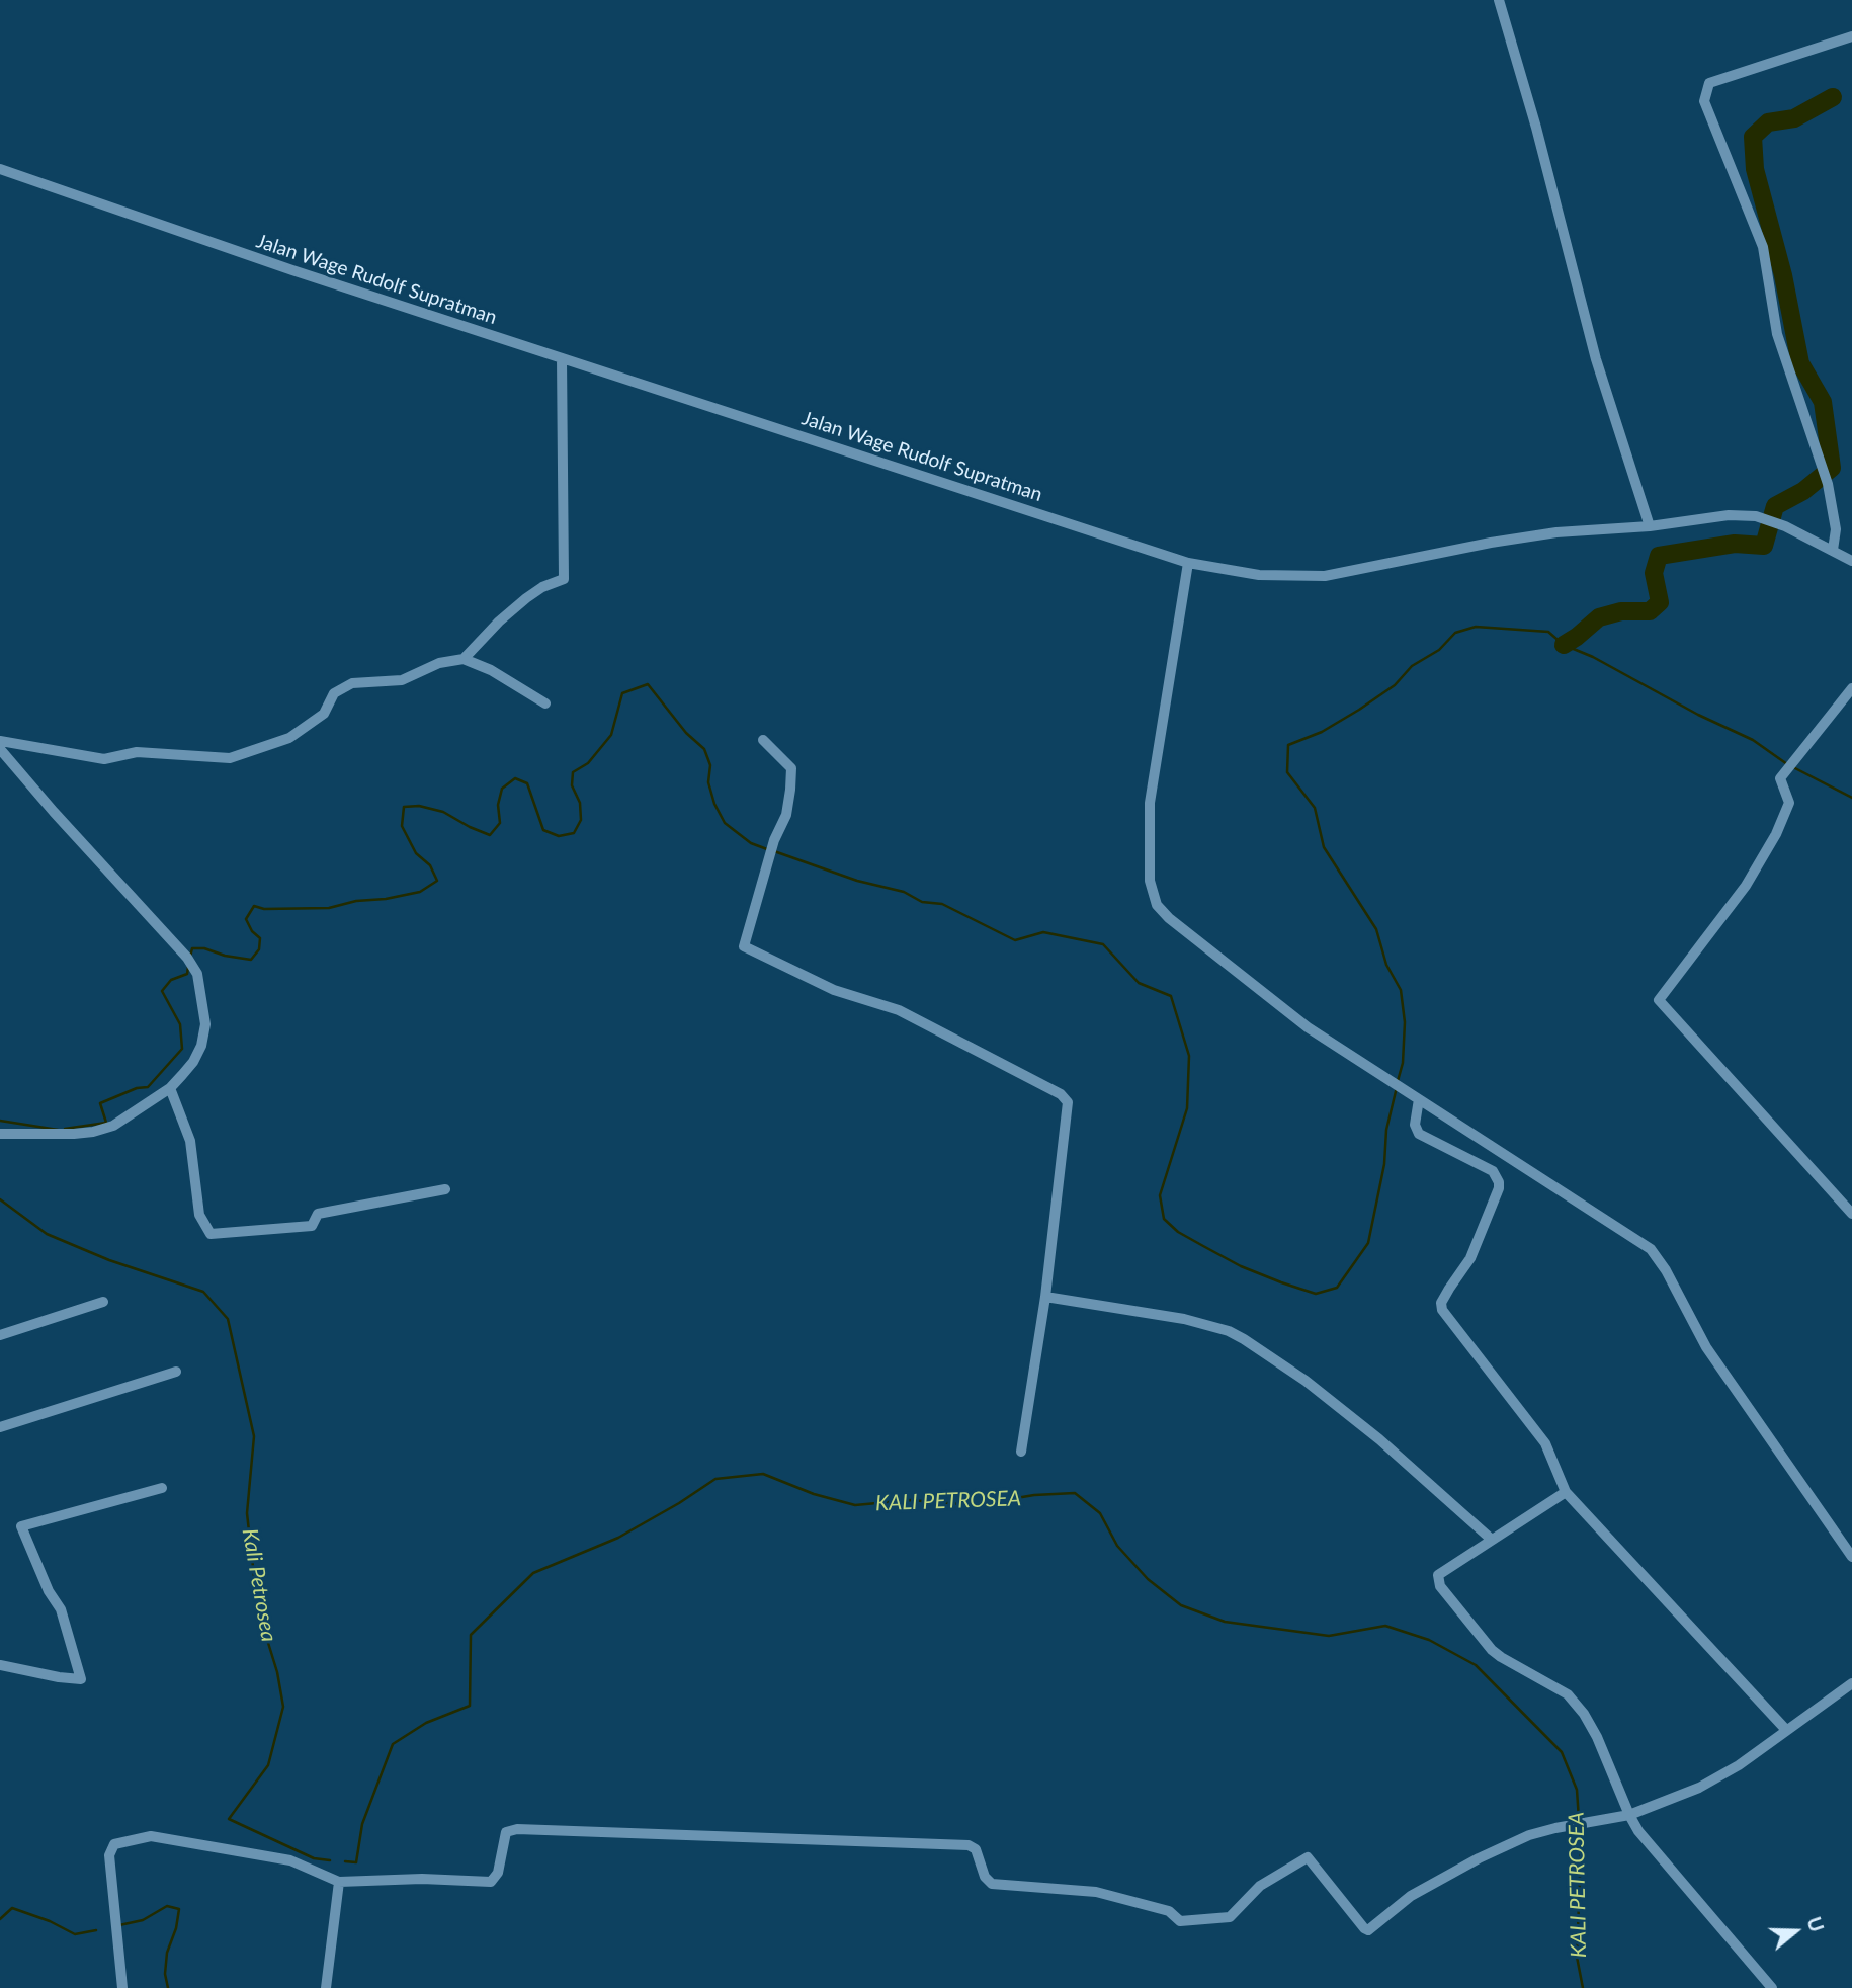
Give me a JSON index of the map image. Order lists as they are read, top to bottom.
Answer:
{
  "streets": {
    "street": ["Jalan Wage Rudolf Supratman"]
  },
  "water": ["KALI PETROSEA", "Kali Petrosea"],
  "north": "right"
}
